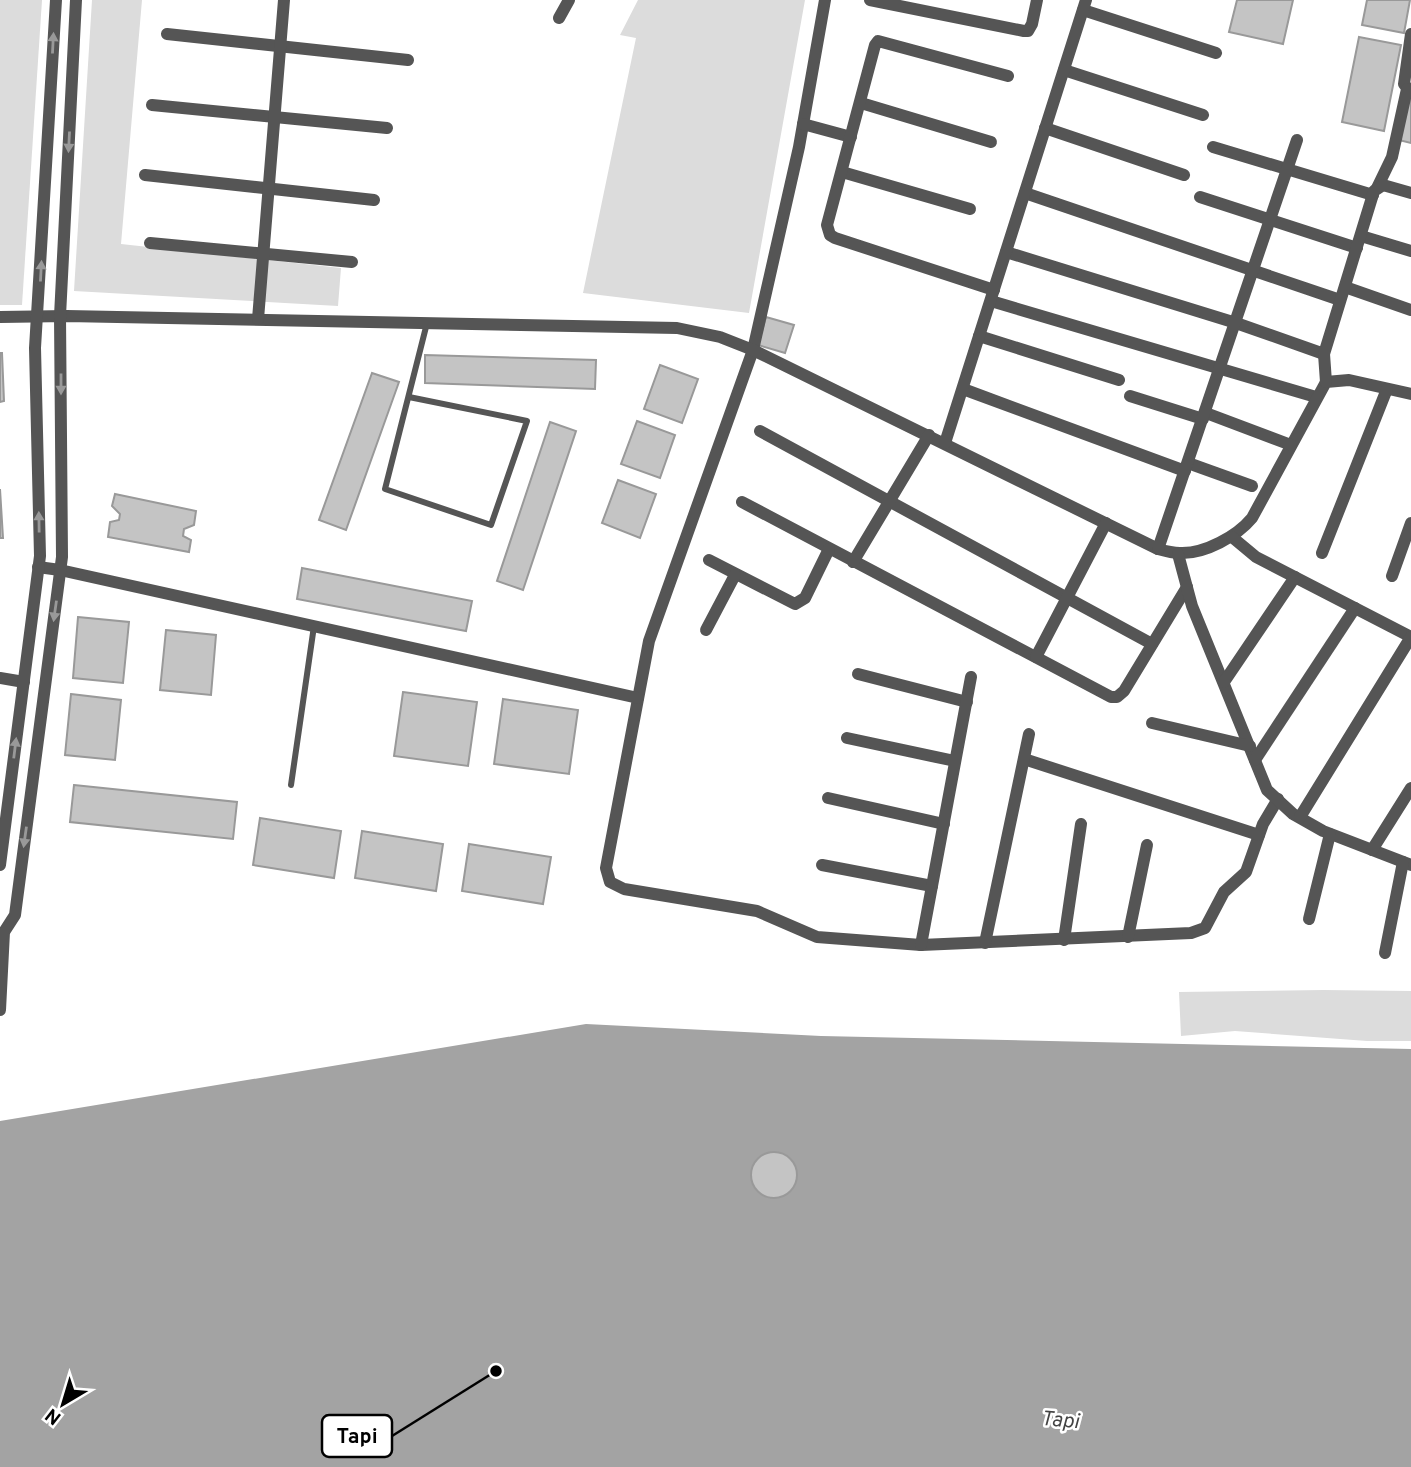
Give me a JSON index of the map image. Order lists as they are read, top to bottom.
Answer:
{
  "water": ["Tapi"],
  "places": ["Tapi"],
  "north": "bottom left"
}
